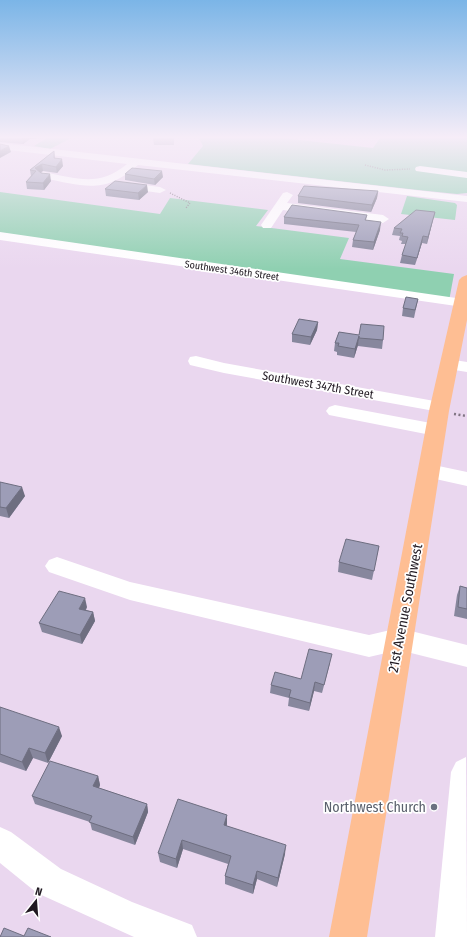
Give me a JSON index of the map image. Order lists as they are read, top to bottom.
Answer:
{
  "streets": {
    "main road": ["21st Avenue Southwest"],
    "street": ["Southwest 346th Street", "Southwest 347th Street"]
  },
  "crossings": [
    ["Southwest 346th Street", "21st Avenue Southwest"],
    ["Southwest 347th Street", "21st Avenue Southwest"]
  ],
  "places": ["Northwest Church"],
  "north": "top"
}
